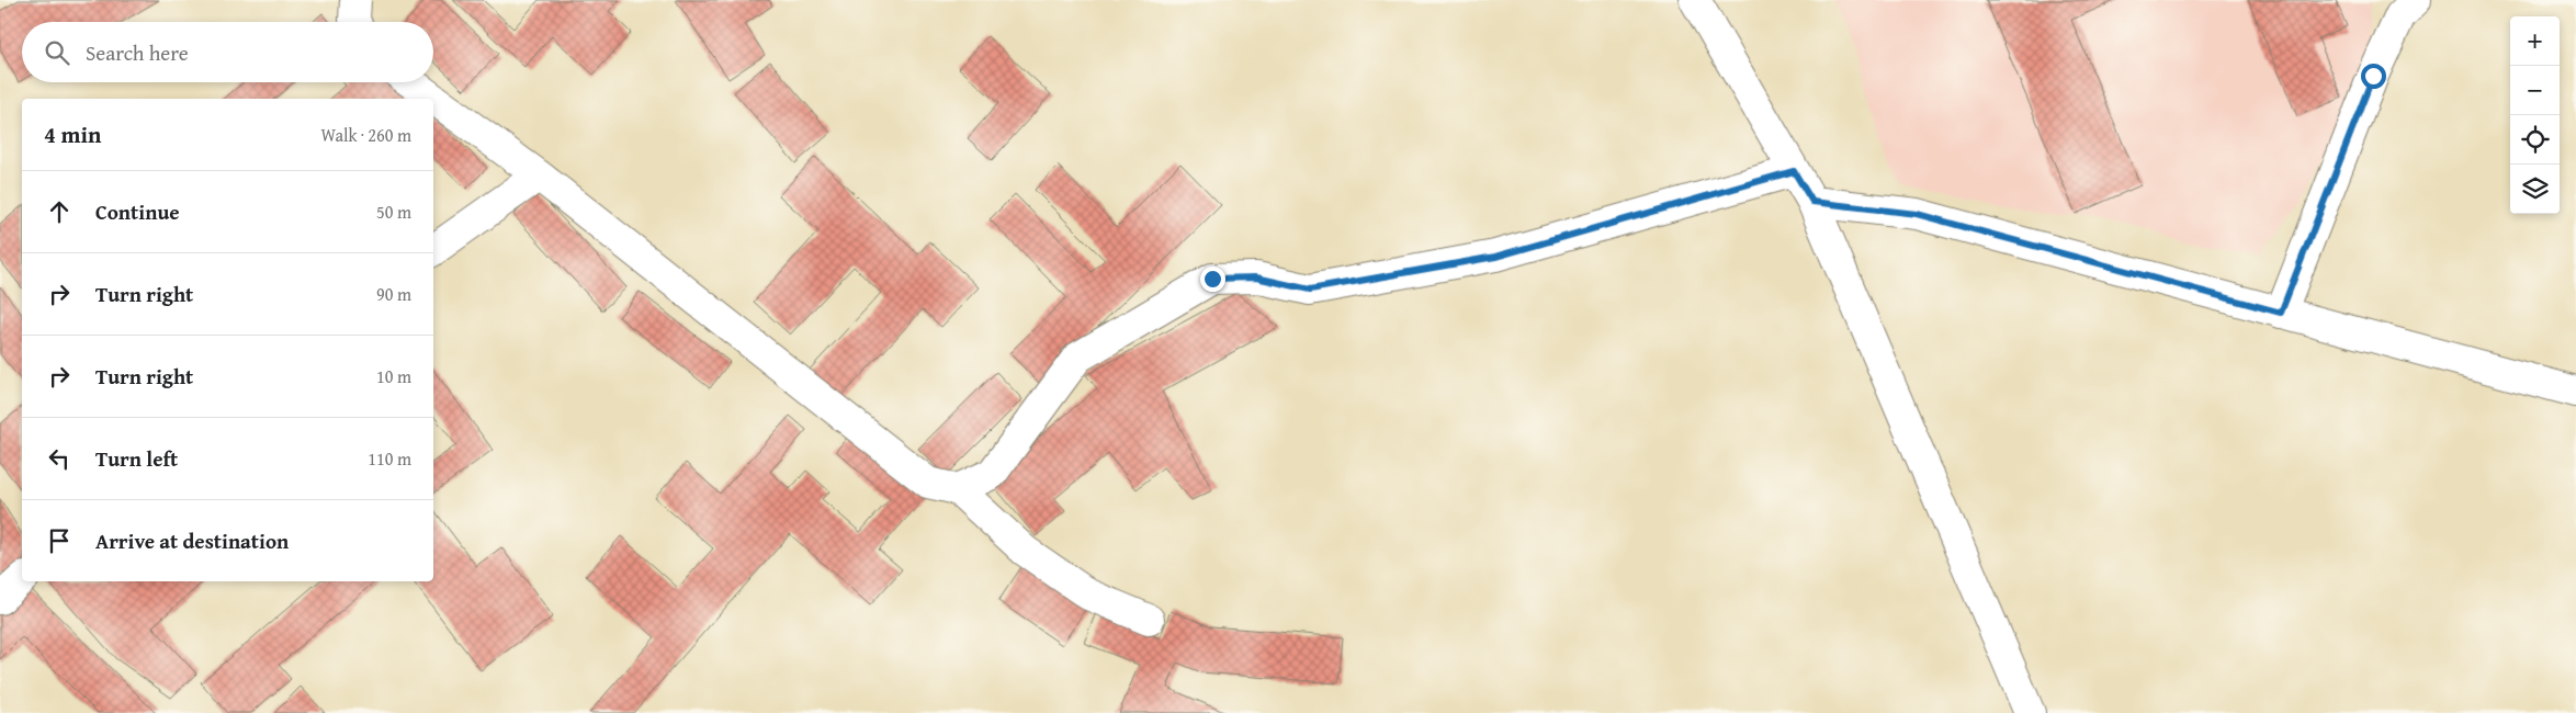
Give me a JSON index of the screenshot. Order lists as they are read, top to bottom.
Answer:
{
  "page": {
    "map_buttons": ["+", "−"],
    "search": "Search here",
    "heading": ["4 min", "Walk · 260 m"],
    "list": [
      ["Continue", "50 m"],
      ["Turn right", "90 m"],
      ["Turn right", "10 m"],
      ["Turn left", "110 m"],
      "Arrive at destination"
    ]
  }
}
